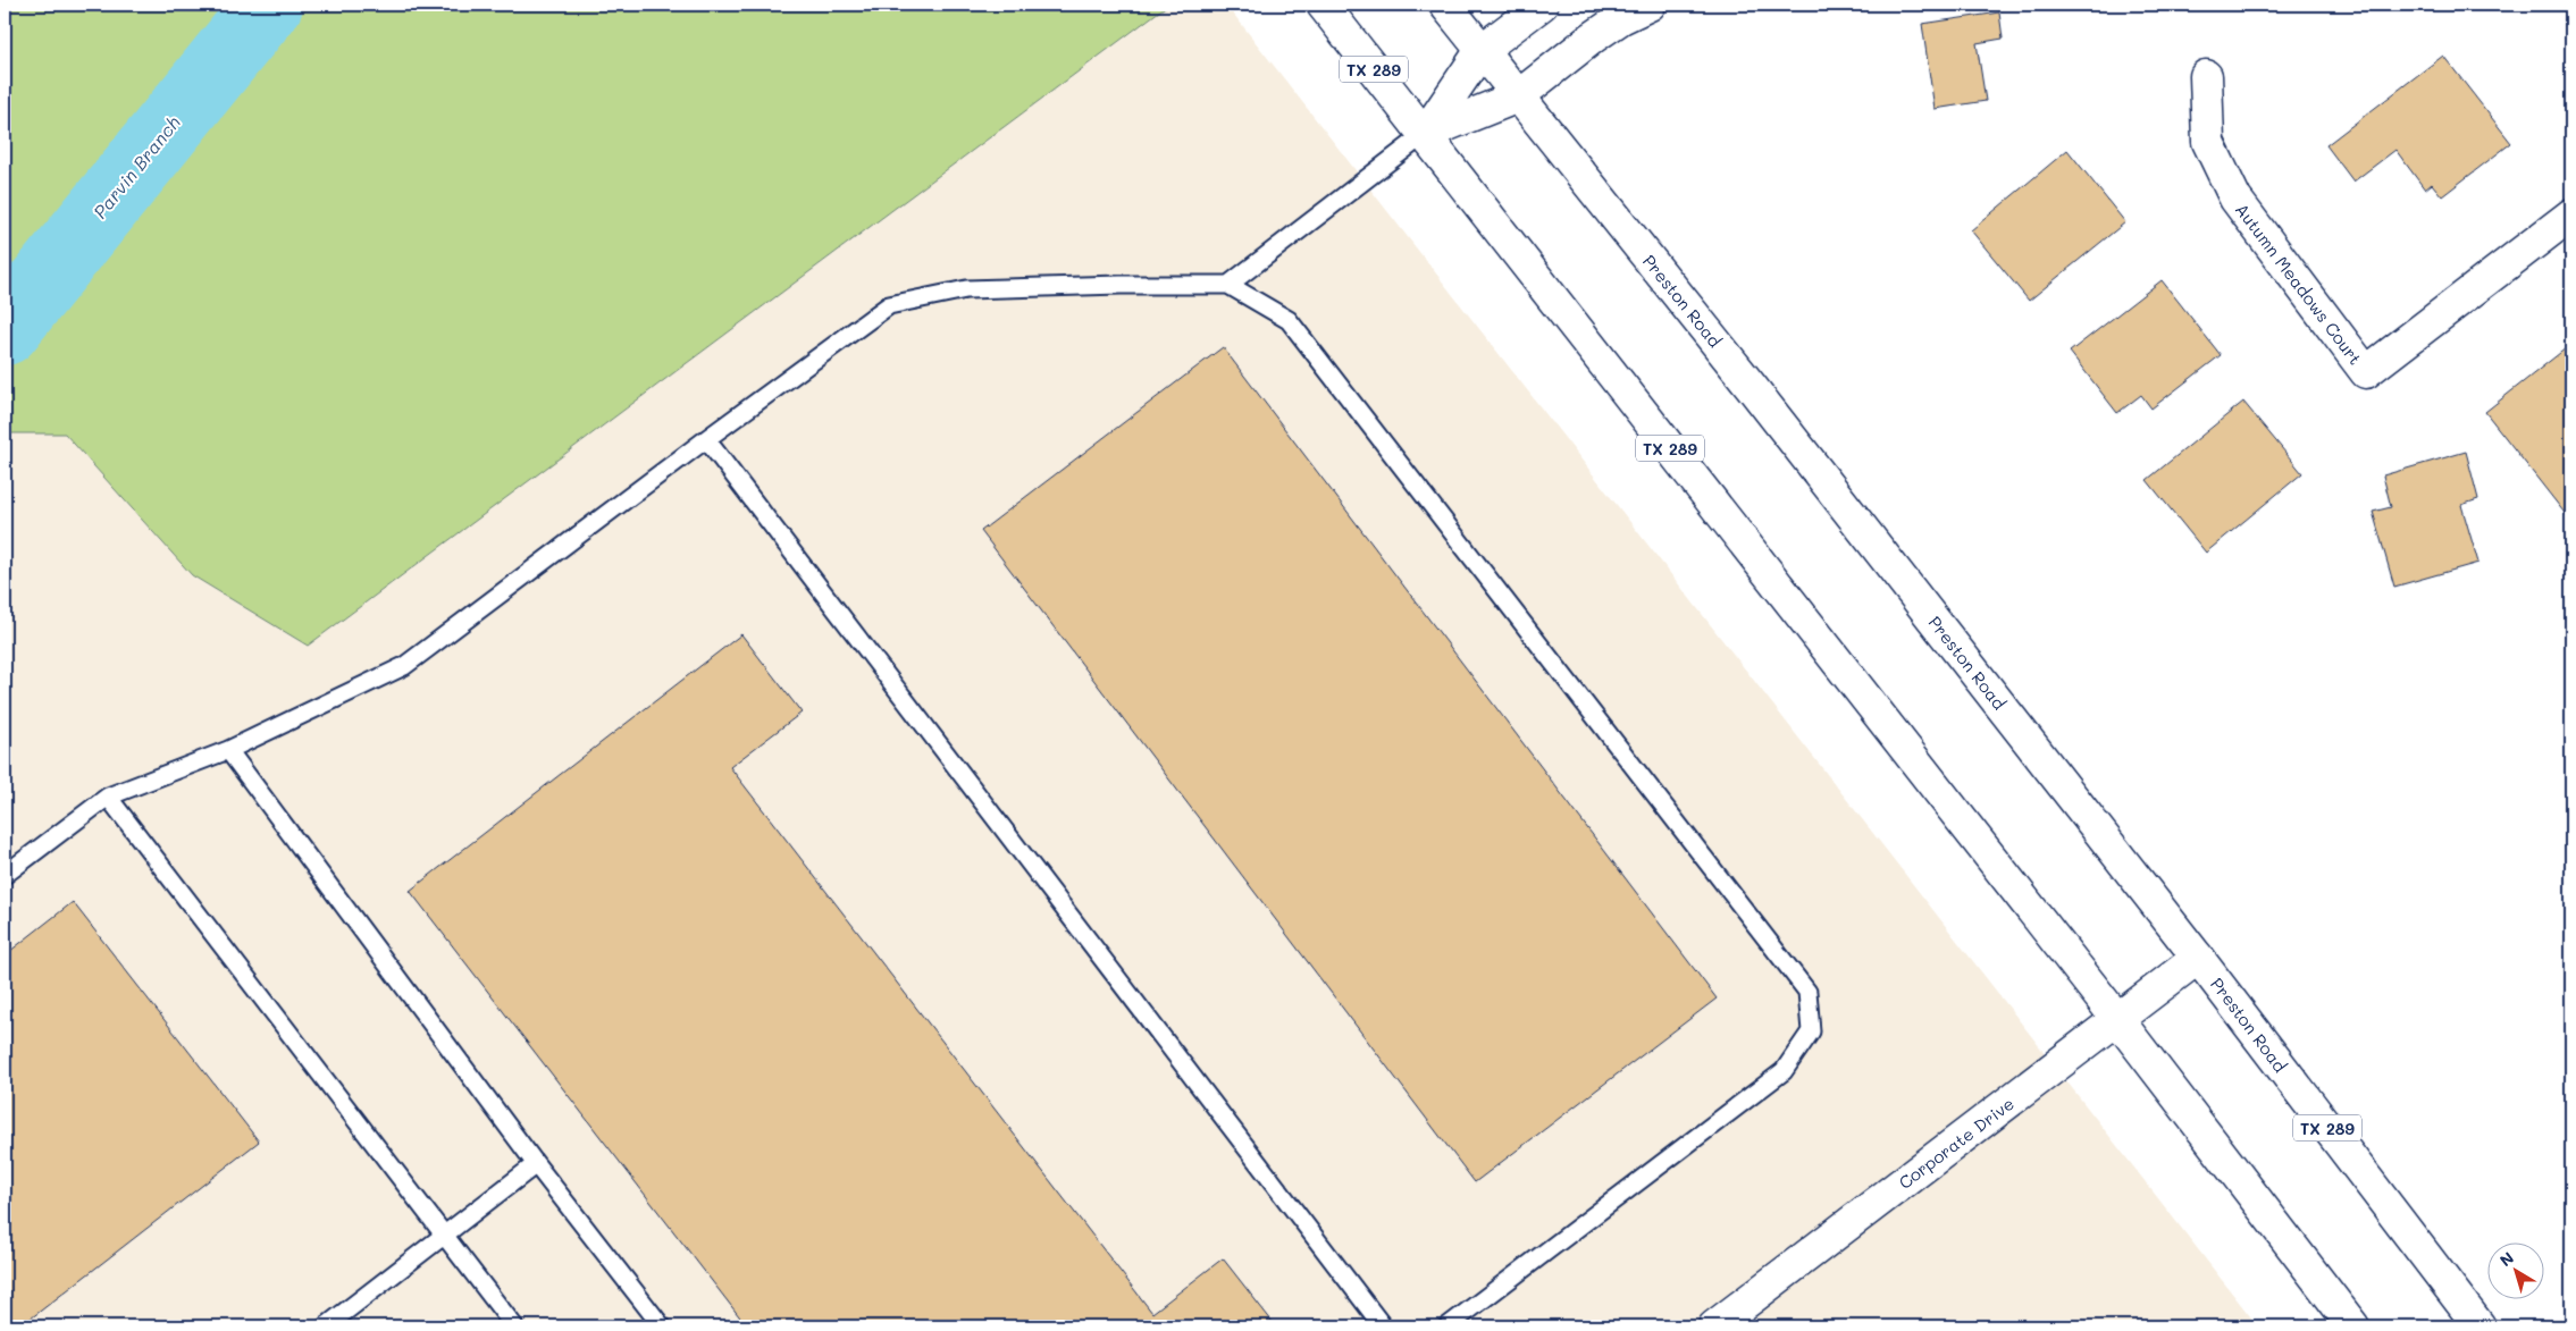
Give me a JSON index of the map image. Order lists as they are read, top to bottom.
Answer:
{
  "streets": {
    "main road": [
      "TX 289",
      "Autumn Meadows Court",
      "Preston Road",
      "Corporate Drive"
    ]
  },
  "crossings": [
    ["TX 289", "Corporate Drive"],
    ["Preston Road", "Corporate Drive"]
  ],
  "water": ["Parvin Branch"],
  "north": "top left"
}
